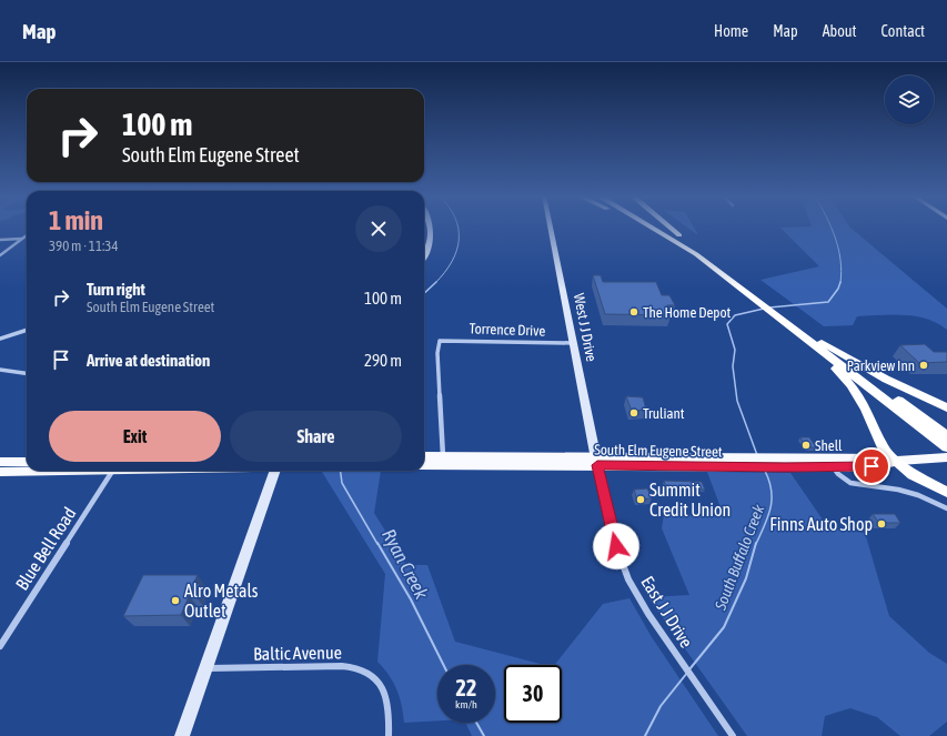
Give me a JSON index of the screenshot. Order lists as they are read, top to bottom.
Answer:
{
  "streets": {
    "main road": ["South Elm Eugene Street"],
    "street": [
      "West J J Drive",
      "Torrence Drive",
      "Blue Bell Road",
      "East J J Drive",
      "Baltic Avenue"
    ]
  },
  "crossings": [
    ["West J J Drive", "Torrence Drive"],
    ["West J J Drive", "South Elm Eugene Street"],
    ["West J J Drive", "East J J Drive"],
    ["Torrence Drive", "South Elm Eugene Street"],
    ["South Elm Eugene Street", "East J J Drive"]
  ],
  "water": ["South Buffalo Creek", "Ryan Creek"],
  "places": [
    "The Home Depot",
    "Parkview Inn",
    "Truliant",
    "Shell",
    "Summit Credit Union",
    "Finns Auto Shop",
    "Alro Metals Outlet"
  ],
  "page": {
    "header": "Map",
    "nav": [
      "Home",
      "Map",
      "About",
      "Contact"
    ],
    "turn": ["100 m", "South Elm Eugene Street"],
    "heading": ["1 min", "390 m · 11:34"],
    "list": [
      {
        "name": "Turn right",
        "note": "South Elm Eugene Street",
        "value": "100 m"
      },
      {
        "name": "Arrive at destination",
        "value": "290 m"
      }
    ],
    "buttons": ["Exit", "Share"],
    "speed": "22 km/h",
    "limit": "30"
  }
}
